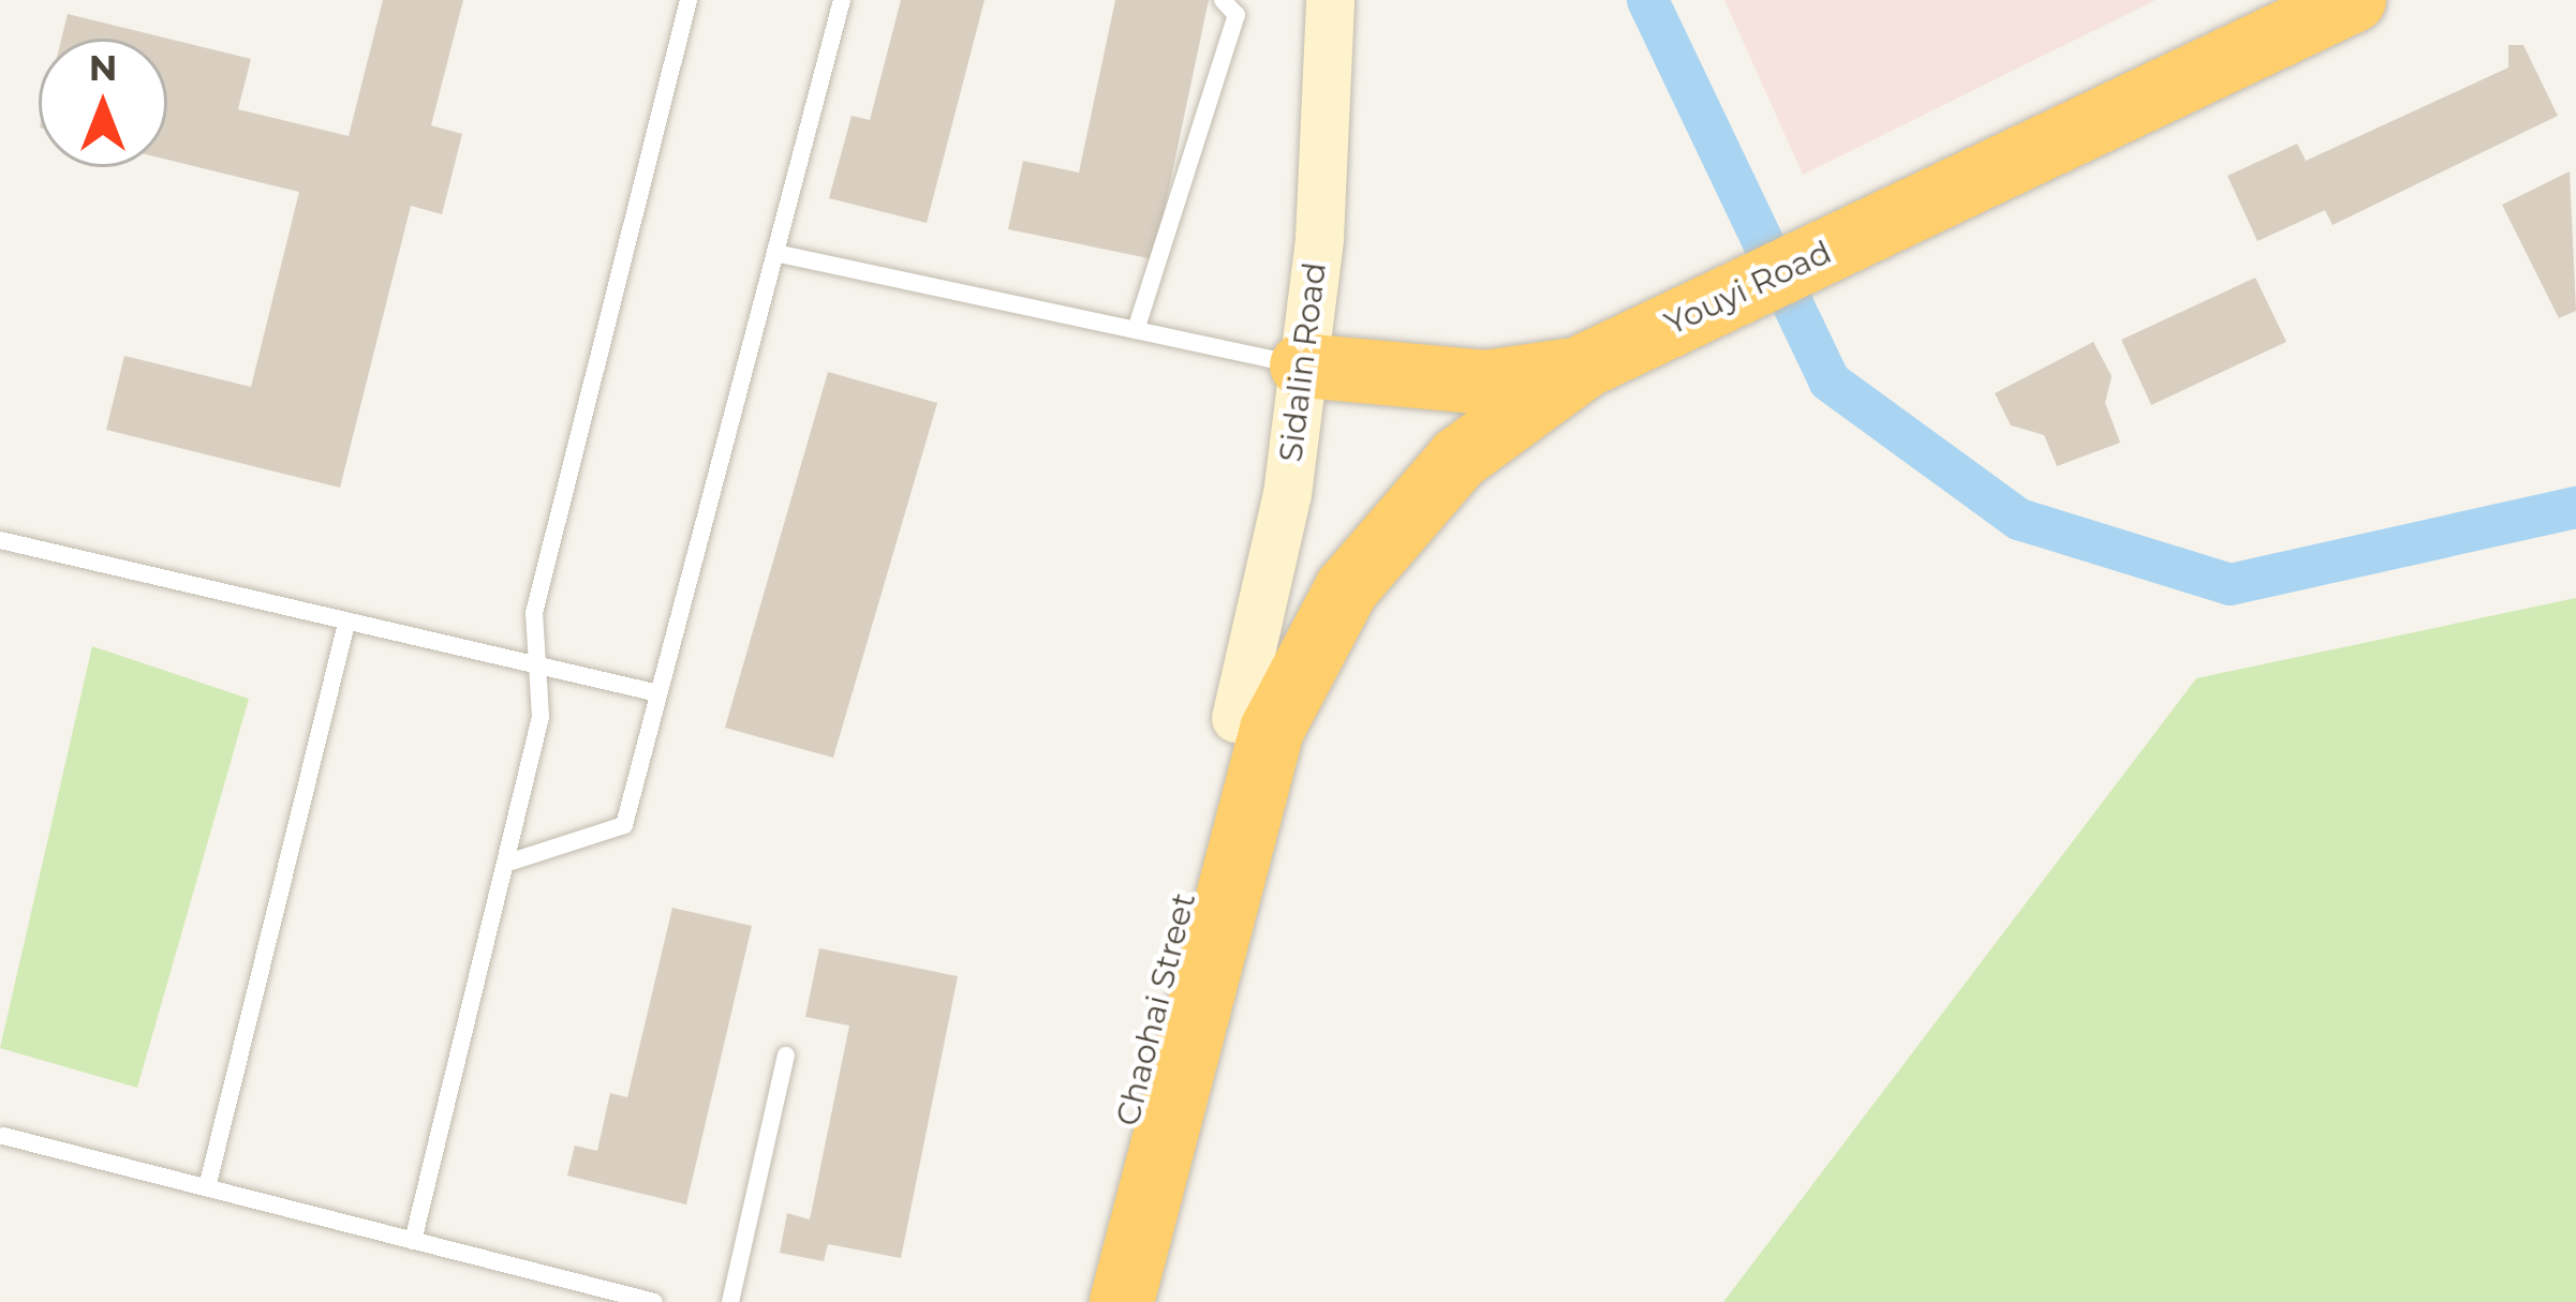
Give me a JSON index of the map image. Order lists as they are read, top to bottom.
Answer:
{
  "streets": {
    "highway": ["Youyi Road", "Chaohai Street"],
    "street": ["Sidalin Road"]
  },
  "crossings": [
    ["Youyi Road", "Sidalin Road"],
    ["Youyi Road", "Chaohai Street"],
    ["Sidalin Road", "Chaohai Street"]
  ],
  "north": "top"
}
